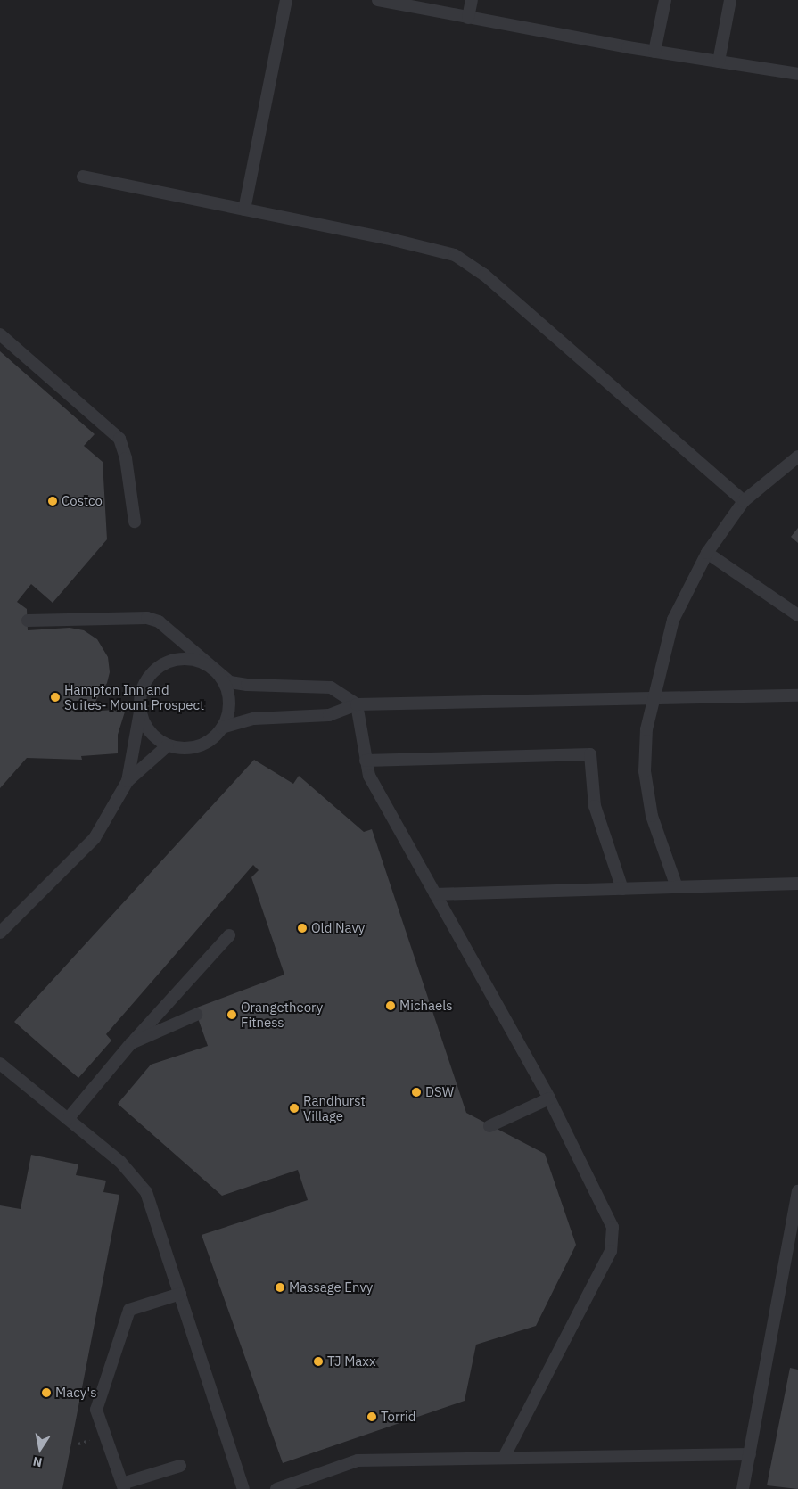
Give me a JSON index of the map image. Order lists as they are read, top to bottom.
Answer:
{
  "places": [
    "Costco",
    "Hampton Inn and Suites- Mount Prospect",
    "Old Navy",
    "Michaels",
    "Orangetheory Fitness",
    "DSW",
    "Randhurst Village",
    "Massage Envy",
    "TJ Maxx",
    "Macy's",
    "Torrid"
  ],
  "north": "bottom"
}
